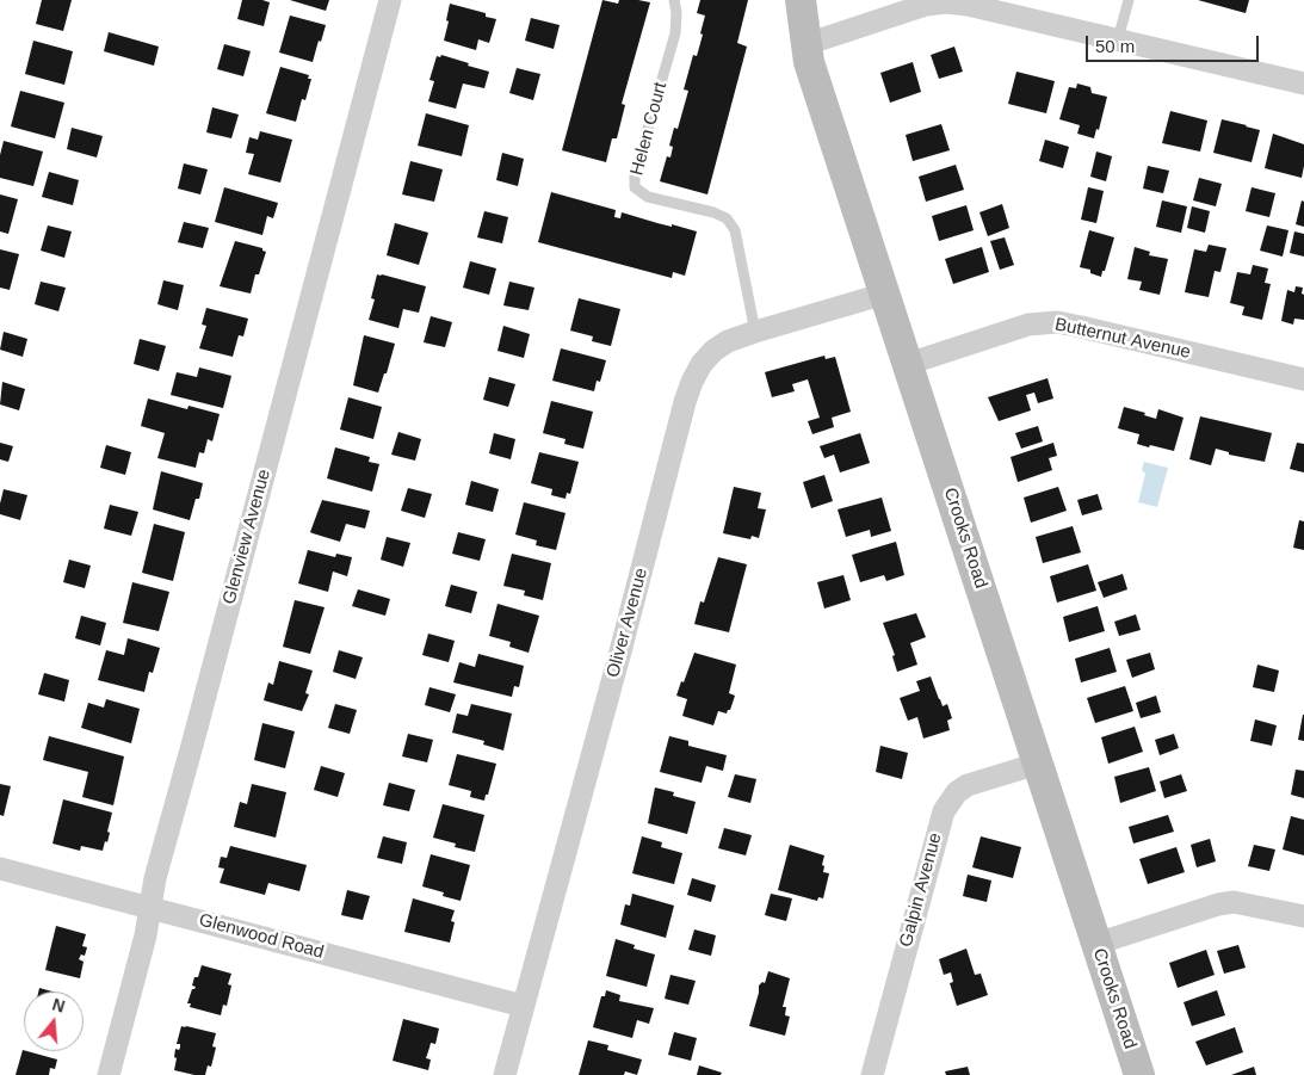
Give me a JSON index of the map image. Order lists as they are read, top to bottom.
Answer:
{
  "streets": {
    "main road": ["Crooks Road"],
    "street": [
      "Butternut Avenue",
      "Glenview Avenue",
      "Oliver Avenue",
      "Galpin Avenue",
      "Glenwood Road"
    ],
    "lane": ["Helen Court"]
  },
  "crossings": [
    ["Helen Court", "Oliver Avenue"],
    ["Butternut Avenue", "Crooks Road"],
    ["Glenview Avenue", "Glenwood Road"],
    ["Crooks Road", "Oliver Avenue"],
    ["Crooks Road", "Galpin Avenue"],
    ["Oliver Avenue", "Glenwood Road"]
  ],
  "scale_bar": "50 m",
  "north": "top"
}
